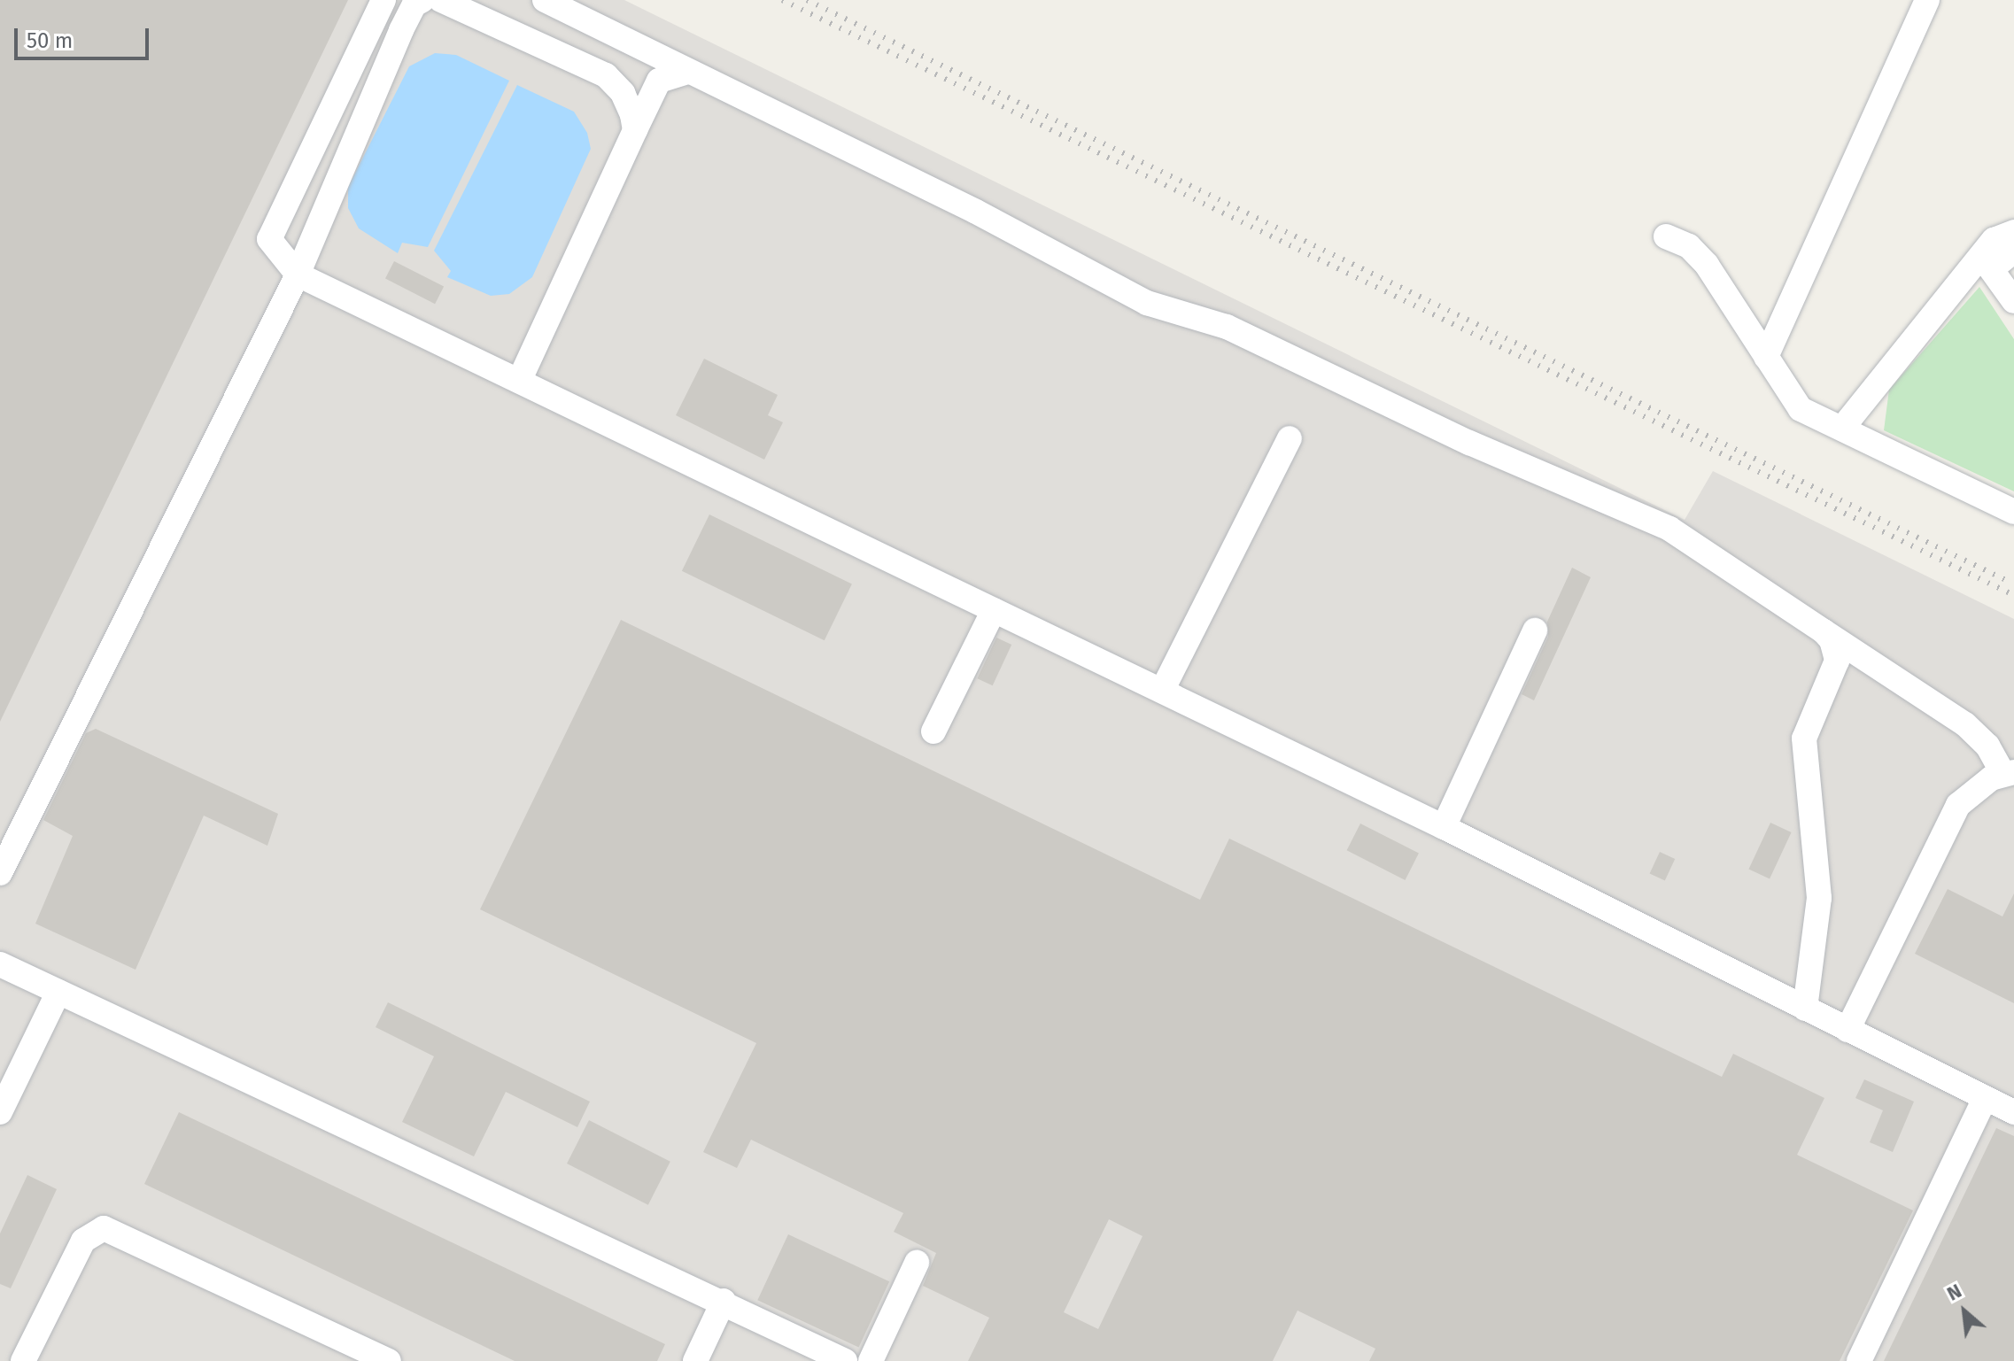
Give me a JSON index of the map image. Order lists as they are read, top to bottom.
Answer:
{
  "scale_bar": "50 m",
  "north": "top left"
}
